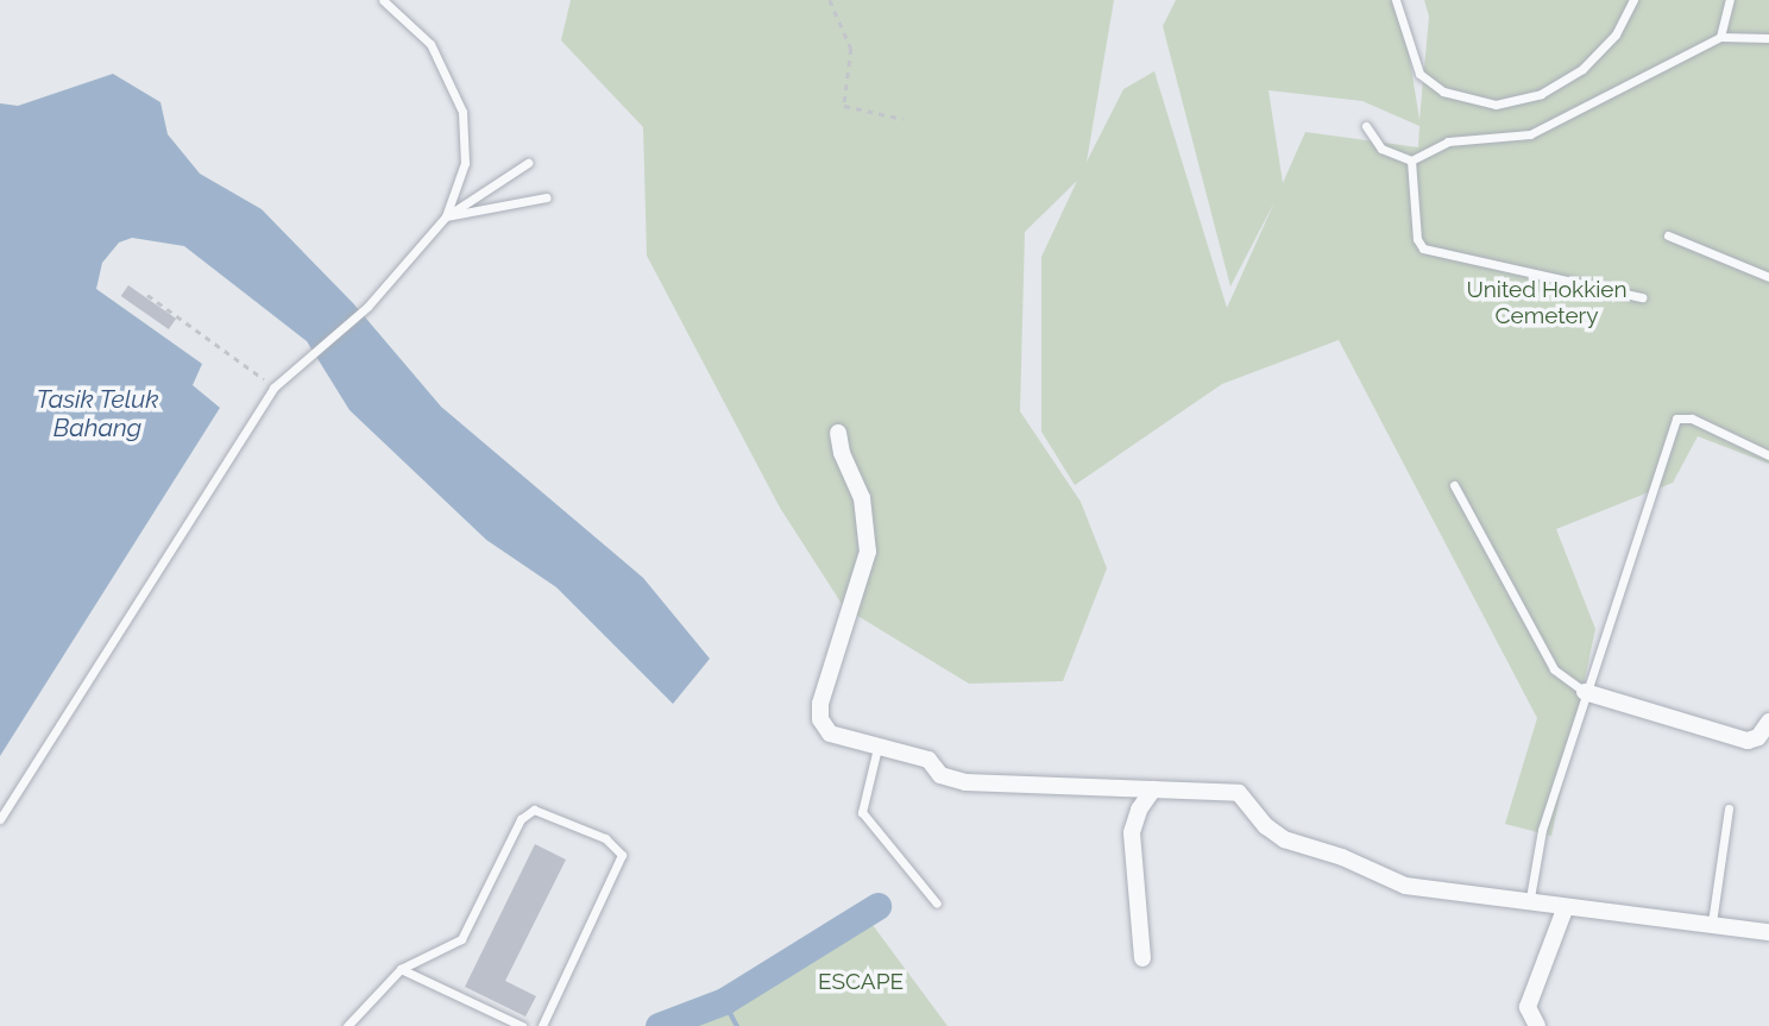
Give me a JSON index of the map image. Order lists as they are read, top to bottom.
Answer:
{
  "water": ["Tasik Teluk Bahang"],
  "parks": ["United Hokkien Cemetery", "ESCAPE"]
}
